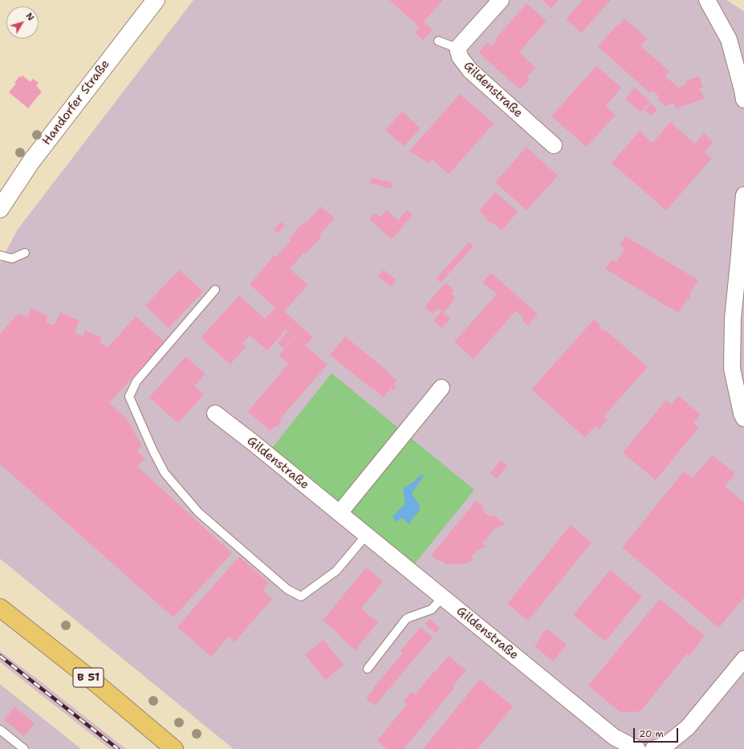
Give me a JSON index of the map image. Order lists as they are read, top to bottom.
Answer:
{
  "streets": {
    "main road": ["B 51"],
    "street": ["Gildenstraße", "Handorfer Straße"]
  },
  "scale_bar": "20 m",
  "north": "top right"
}
